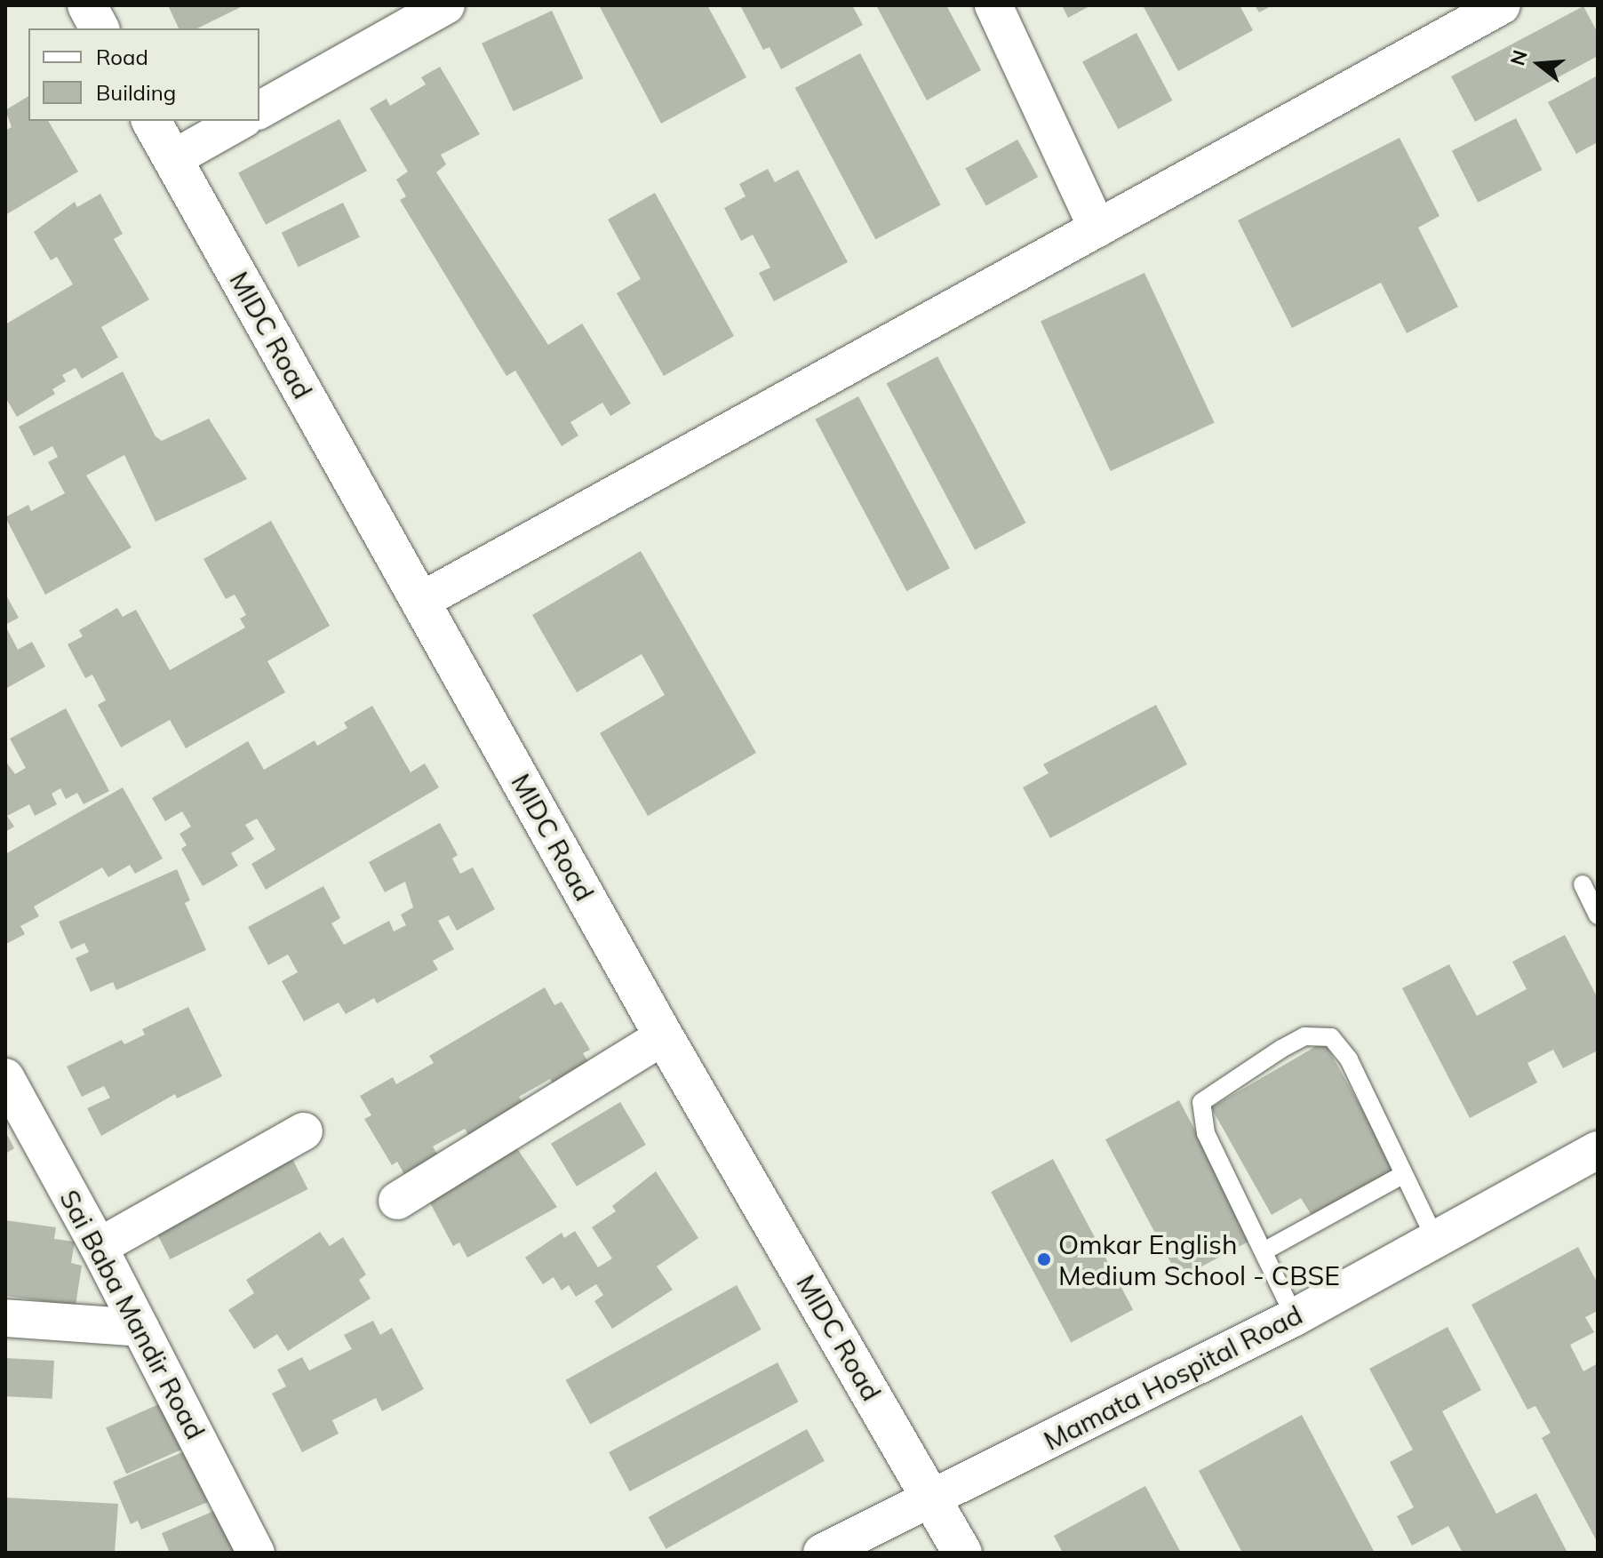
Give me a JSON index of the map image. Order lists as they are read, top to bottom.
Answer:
{
  "streets": {
    "street": ["MIDC Road", "Sai Baba Mandir Road", "Mamata Hospital Road"]
  },
  "crossings": [
    ["MIDC Road", "Mamata Hospital Road"]
  ],
  "places": ["Omkar English Medium School - CBSE"],
  "legend": ["Road", "Building"],
  "north": "left"
}
